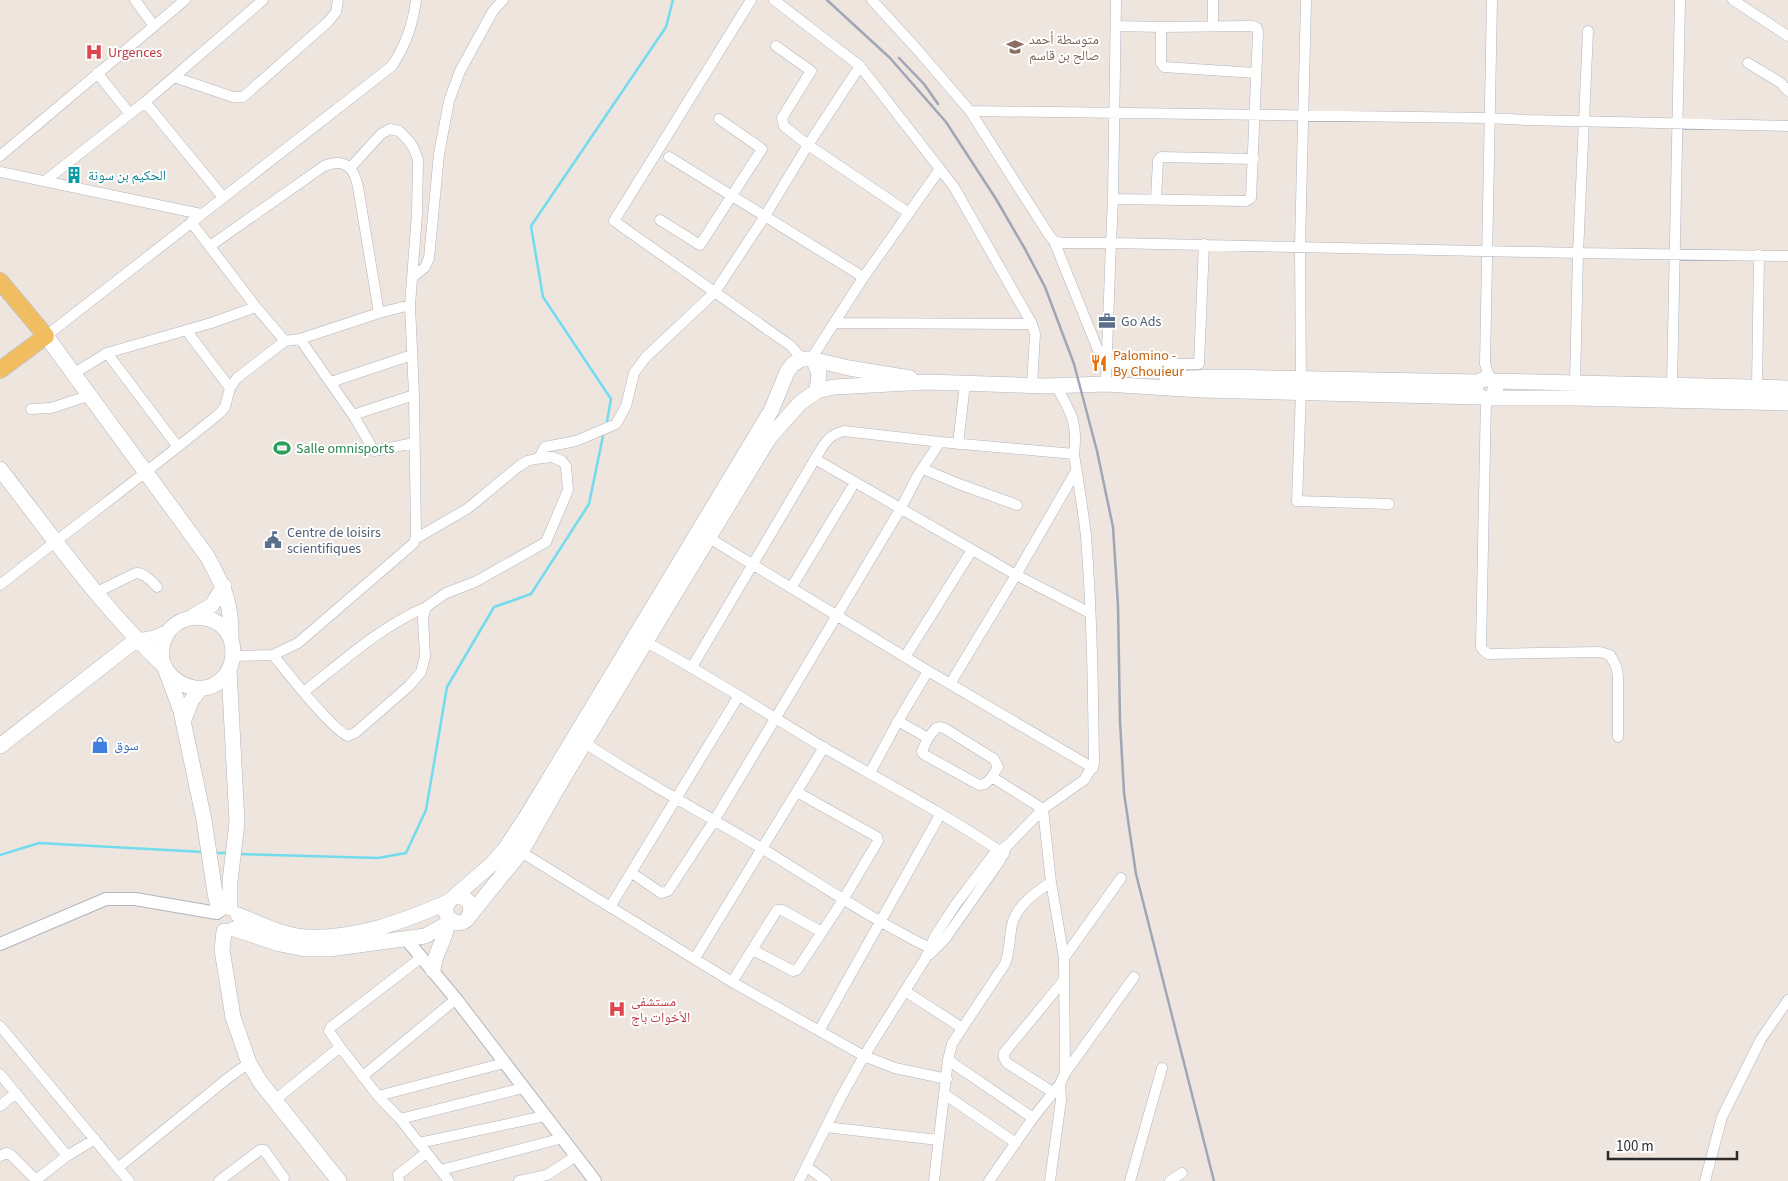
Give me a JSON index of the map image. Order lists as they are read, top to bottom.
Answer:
{
  "places": {
    "school or university": ["متوسطة أحمد صالح بن قاسم"],
    "hospital": ["Urgences", "مستشفى الأخوات باج"],
    "building": ["الحكيم بن سونة"],
    "office": ["Go Ads"],
    "restaurant": ["Palomino - By Chouieur"],
    "sports": ["Salle omnisports"],
    "public building": ["Centre de loisirs scientifiques"],
    "shop": ["سوق"]
  },
  "scale_bar": "100 m"
}
